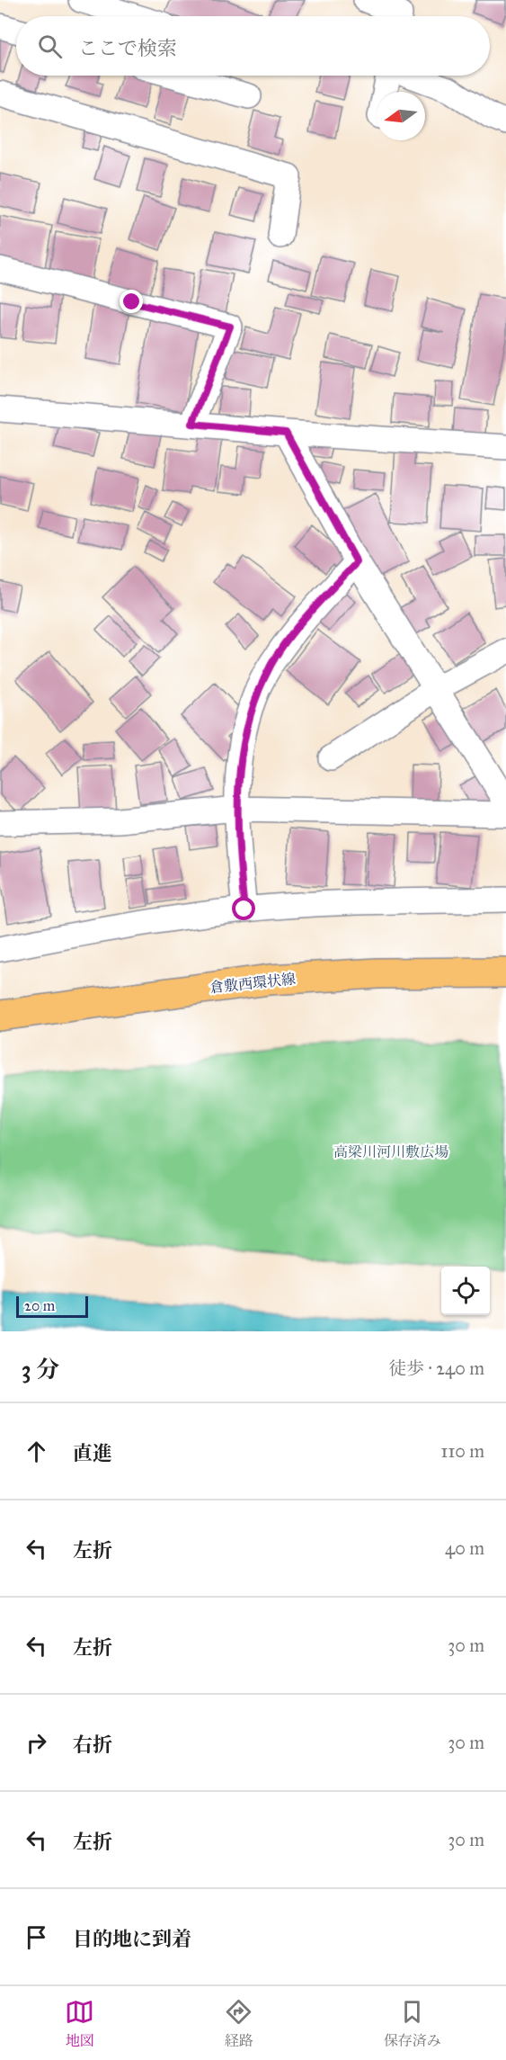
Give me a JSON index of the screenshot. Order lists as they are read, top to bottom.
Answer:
{
  "streets": {
    "main road": ["倉敷西環状線"]
  },
  "parks": ["高梁川河川敷広場"],
  "scale_bar": "20 m",
  "north": "left",
  "page": {
    "search": "ここで検索",
    "scale": "20 m",
    "heading": ["3 分", "徒歩 · 240 m"],
    "list": [
      ["直進", "110 m"],
      ["左折", "40 m"],
      ["左折", "30 m"],
      ["右折", "30 m"],
      ["左折", "30 m"],
      "目的地に到着"
    ],
    "nav": ["地図", "経路", "保存済み"]
  }
}
